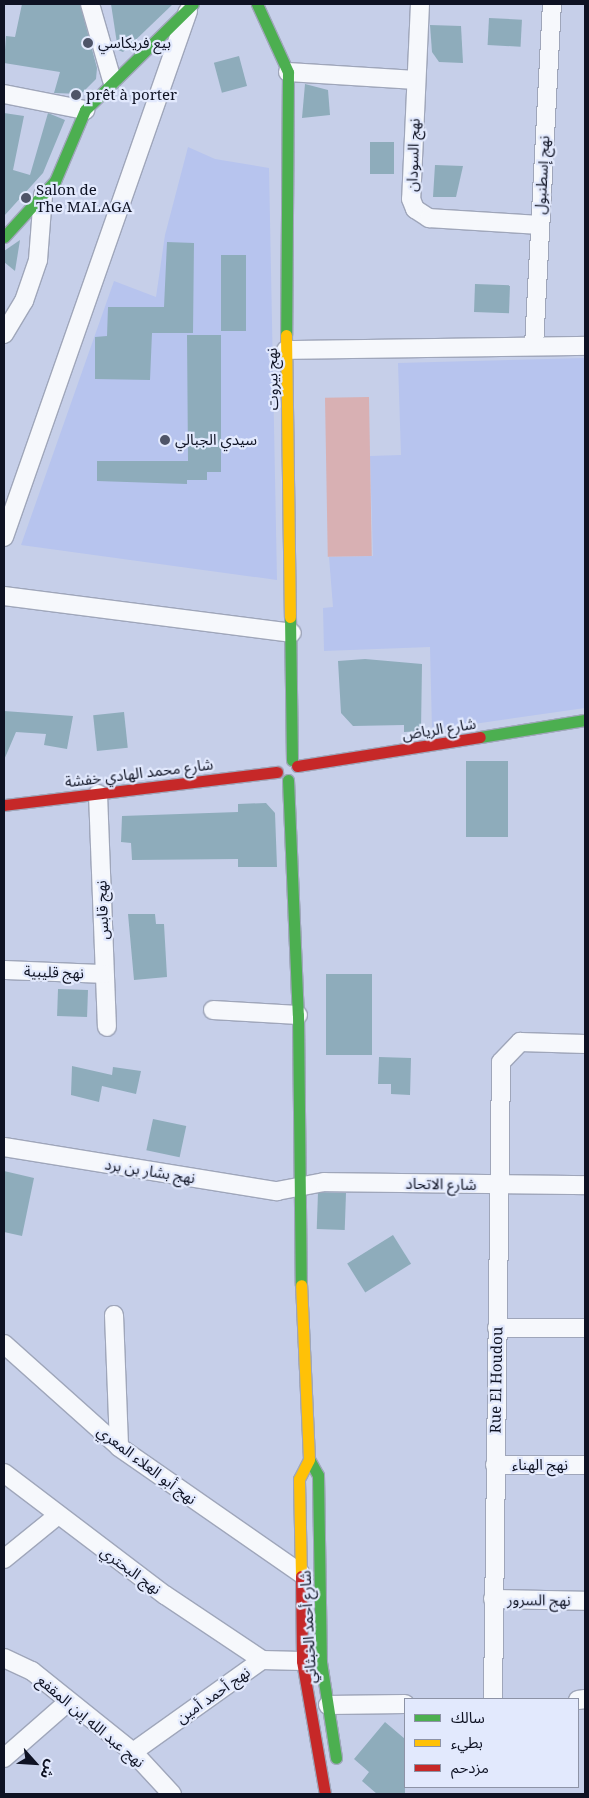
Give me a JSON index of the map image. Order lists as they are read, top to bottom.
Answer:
{
  "streets": {
    "street": [
      "نهج السودان",
      "نهج إسطنبول",
      "نهج بيروت",
      "شارع الرياض",
      "شارع محمد الهادي خفشة",
      "نهج قابس",
      "نهج قليبية",
      "نهج بشار بن برد",
      "شارع الاتحاد",
      "Rue El Houdou",
      "نهج أبو العلاء المعري",
      "نهج الهناء",
      "نهج البحتري",
      "نهج السرور",
      "شارع أحمد الخبثاني",
      "نهج أحمد أمين",
      "نهج عبد الله إبن المقفع"
    ]
  },
  "crossings": [
    ["نهج السودان", "نهج إسطنبول"],
    ["نهج بيروت", "شارع الرياض"],
    ["شارع محمد الهادي خفشة", "نهج قابس"],
    ["نهج قابس", "نهج قليبية"],
    ["نهج بشار بن برد", "شارع الاتحاد"],
    ["شارع الاتحاد", "Rue El Houdou"],
    ["Rue El Houdou", "نهج الهناء"],
    ["Rue El Houdou", "نهج السرور"],
    ["نهج البحتري", "نهج أحمد أمين"],
    ["نهج أحمد أمين", "نهج عبد الله إبن المقفع"]
  ],
  "places": [
    "بيع فريكاسي",
    "prêt à porter",
    "Salon de The MALAGA",
    "سيدي الجبالي"
  ],
  "legend": ["سالك", "بطيء", "مزدحم"],
  "north": "bottom right"
}
